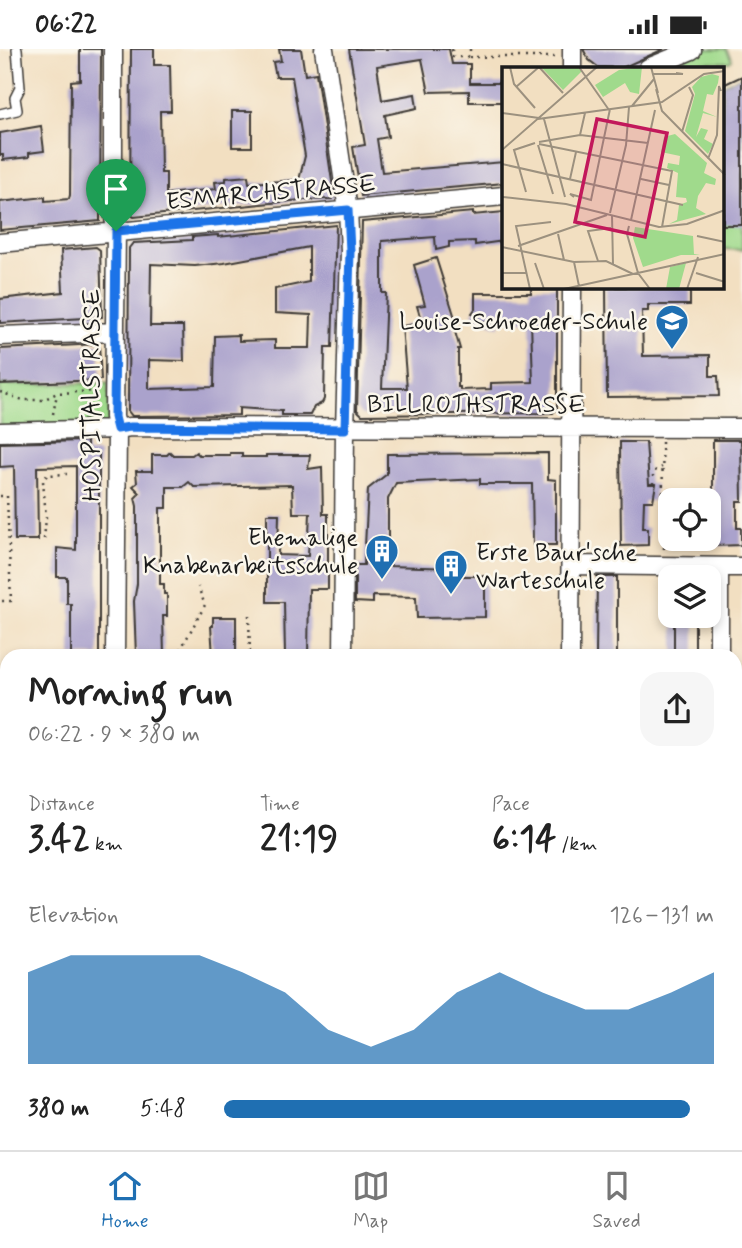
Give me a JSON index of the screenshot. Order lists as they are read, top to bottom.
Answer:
{
  "streets": {
    "street": ["ESMARCHSTRASSE", "HOSPITALSTRASSE", "BILLROTHSTRASSE"]
  },
  "crossings": [
    ["ESMARCHSTRASSE", "HOSPITALSTRASSE"],
    ["HOSPITALSTRASSE", "BILLROTHSTRASSE"]
  ],
  "places": {
    "school or university": ["Louise-Schroeder-Schule"],
    "building": ["Ehemalige Knabenarbeitsschule", "Erste Baur'sche Warteschule"]
  },
  "page": {
    "status": "06:22",
    "heading": ["Morning run", "06:22 · 9 × 380 m"],
    "stats": [
      ["Distance", "3.42 km"],
      ["Time", "21:19"],
      ["Pace", "6:14 /km"]
    ],
    "chart": ["Elevation", "126–131 m"],
    "list": [
      {
        "name": "380 m",
        "note": "5:48"
      }
    ],
    "tabs": ["Home", "Map", "Saved"]
  }
}
